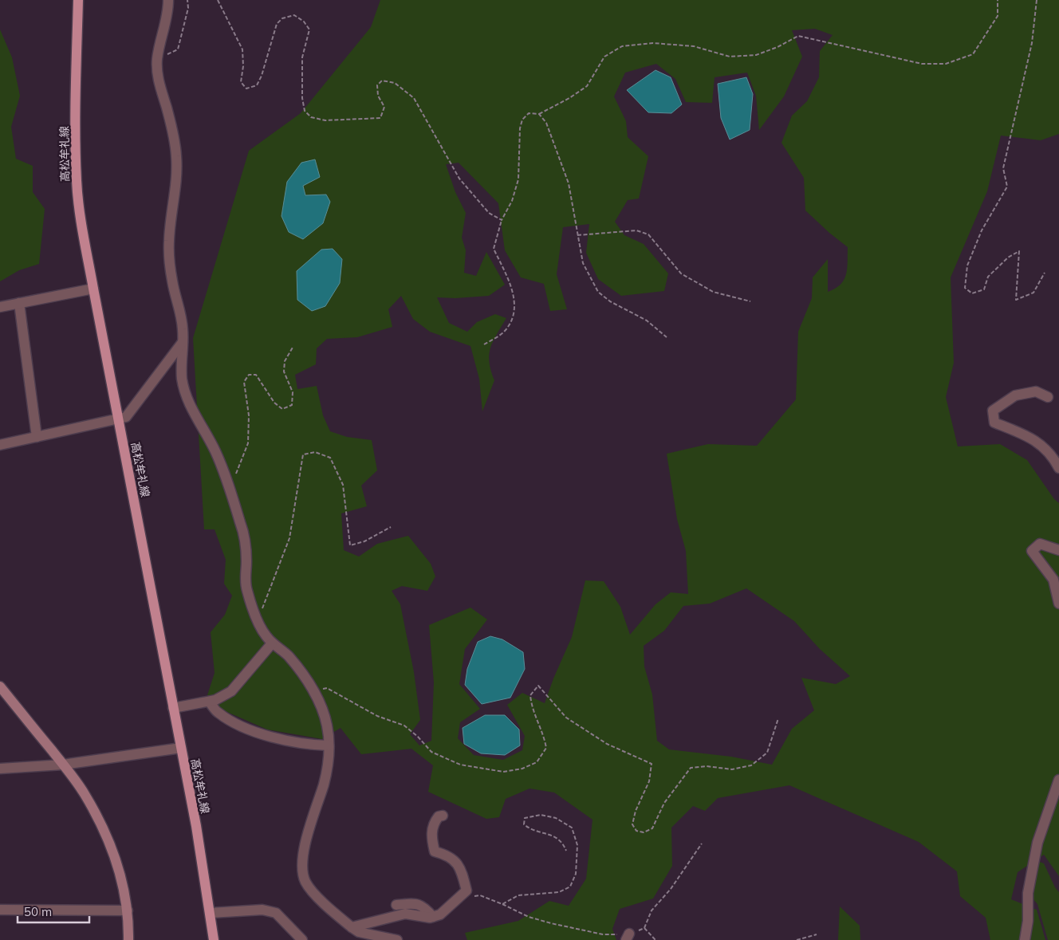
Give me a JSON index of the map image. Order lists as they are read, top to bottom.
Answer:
{
  "streets": {
    "main road": ["高松牟礼線"]
  },
  "scale_bar": "50 m"
}
